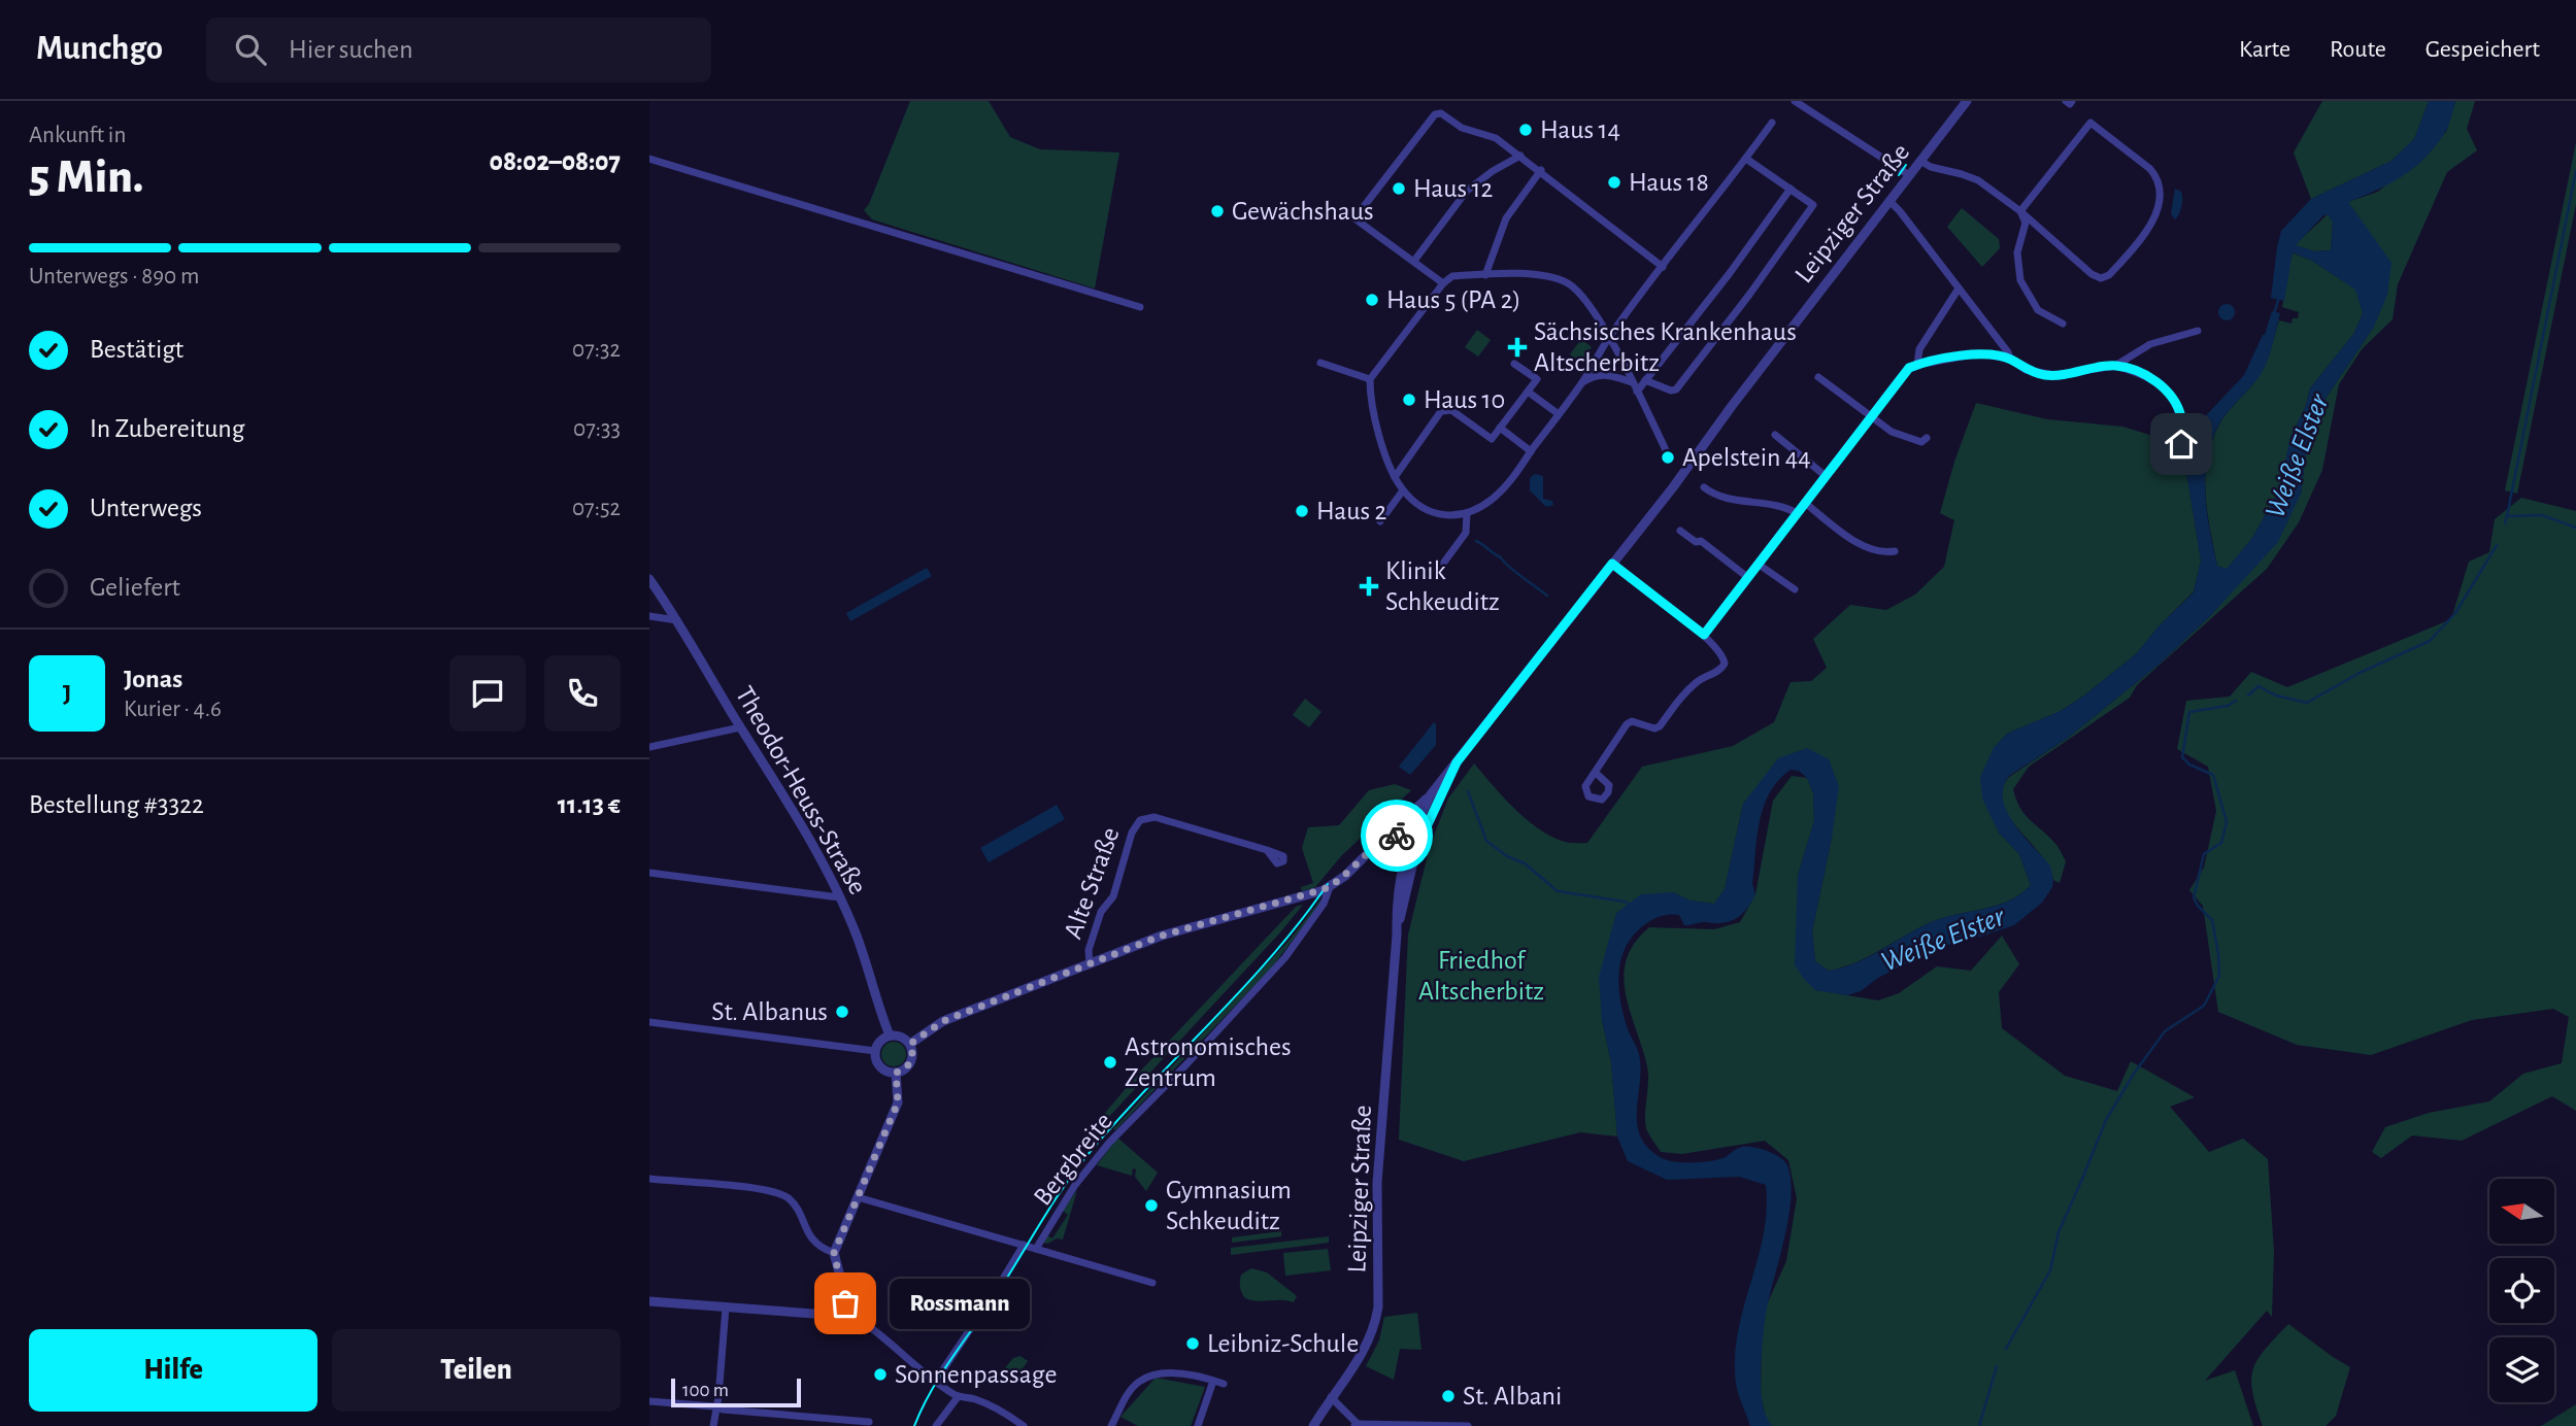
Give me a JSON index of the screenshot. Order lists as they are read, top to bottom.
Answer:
{
  "streets": {
    "street": [
      "Leipziger Straße",
      "Theodor-Heuss-Straße",
      "Alte Straße",
      "Bergbreite"
    ]
  },
  "crossings": [
    ["Leipziger Straße", "Bergbreite"],
    ["Theodor-Heuss-Straße", "Alte Straße"],
    ["Alte Straße", "Bergbreite"]
  ],
  "water": ["Weiße Elster"],
  "parks": ["Friedhof Altscherbitz"],
  "places": {
    "other": [
      "Haus 14",
      "Haus 18",
      "Haus 12",
      "Gewächshaus",
      "Haus 5 (PA 2)",
      "Haus 10",
      "Apelstein 44",
      "Haus 2",
      "St. Albanus",
      "Astronomisches Zentrum",
      "Gymnasium Schkeuditz",
      "Rossmann",
      "Leibniz-Schule",
      "Sonnenpassage",
      "St. Albani"
    ],
    "health": ["Sächsisches Krankenhaus Altscherbitz", "Klinik Schkeuditz"]
  },
  "scale_bar": "100 m",
  "north": "left",
  "page": {
    "header": "Munchgo",
    "search": "Hier suchen",
    "nav": ["Karte", "Route", "Gespeichert"],
    "heading": ["5 Min.", "Ankunft in", "08:02–08:07"],
    "panel": [
      "Jonas",
      "Kurier · 4.6",
      "Bestellung #3322",
      "11.13 €"
    ],
    "bar": "Unterwegs · 890 m",
    "list": [
      ["Bestätigt", "07:32"],
      ["In Zubereitung", "07:33"],
      ["Unterwegs", "07:52"],
      "Geliefert"
    ],
    "round": "J",
    "bubble": "Rossmann",
    "buttons": ["Hilfe", "Teilen"],
    "scale": "100 m"
  }
}
